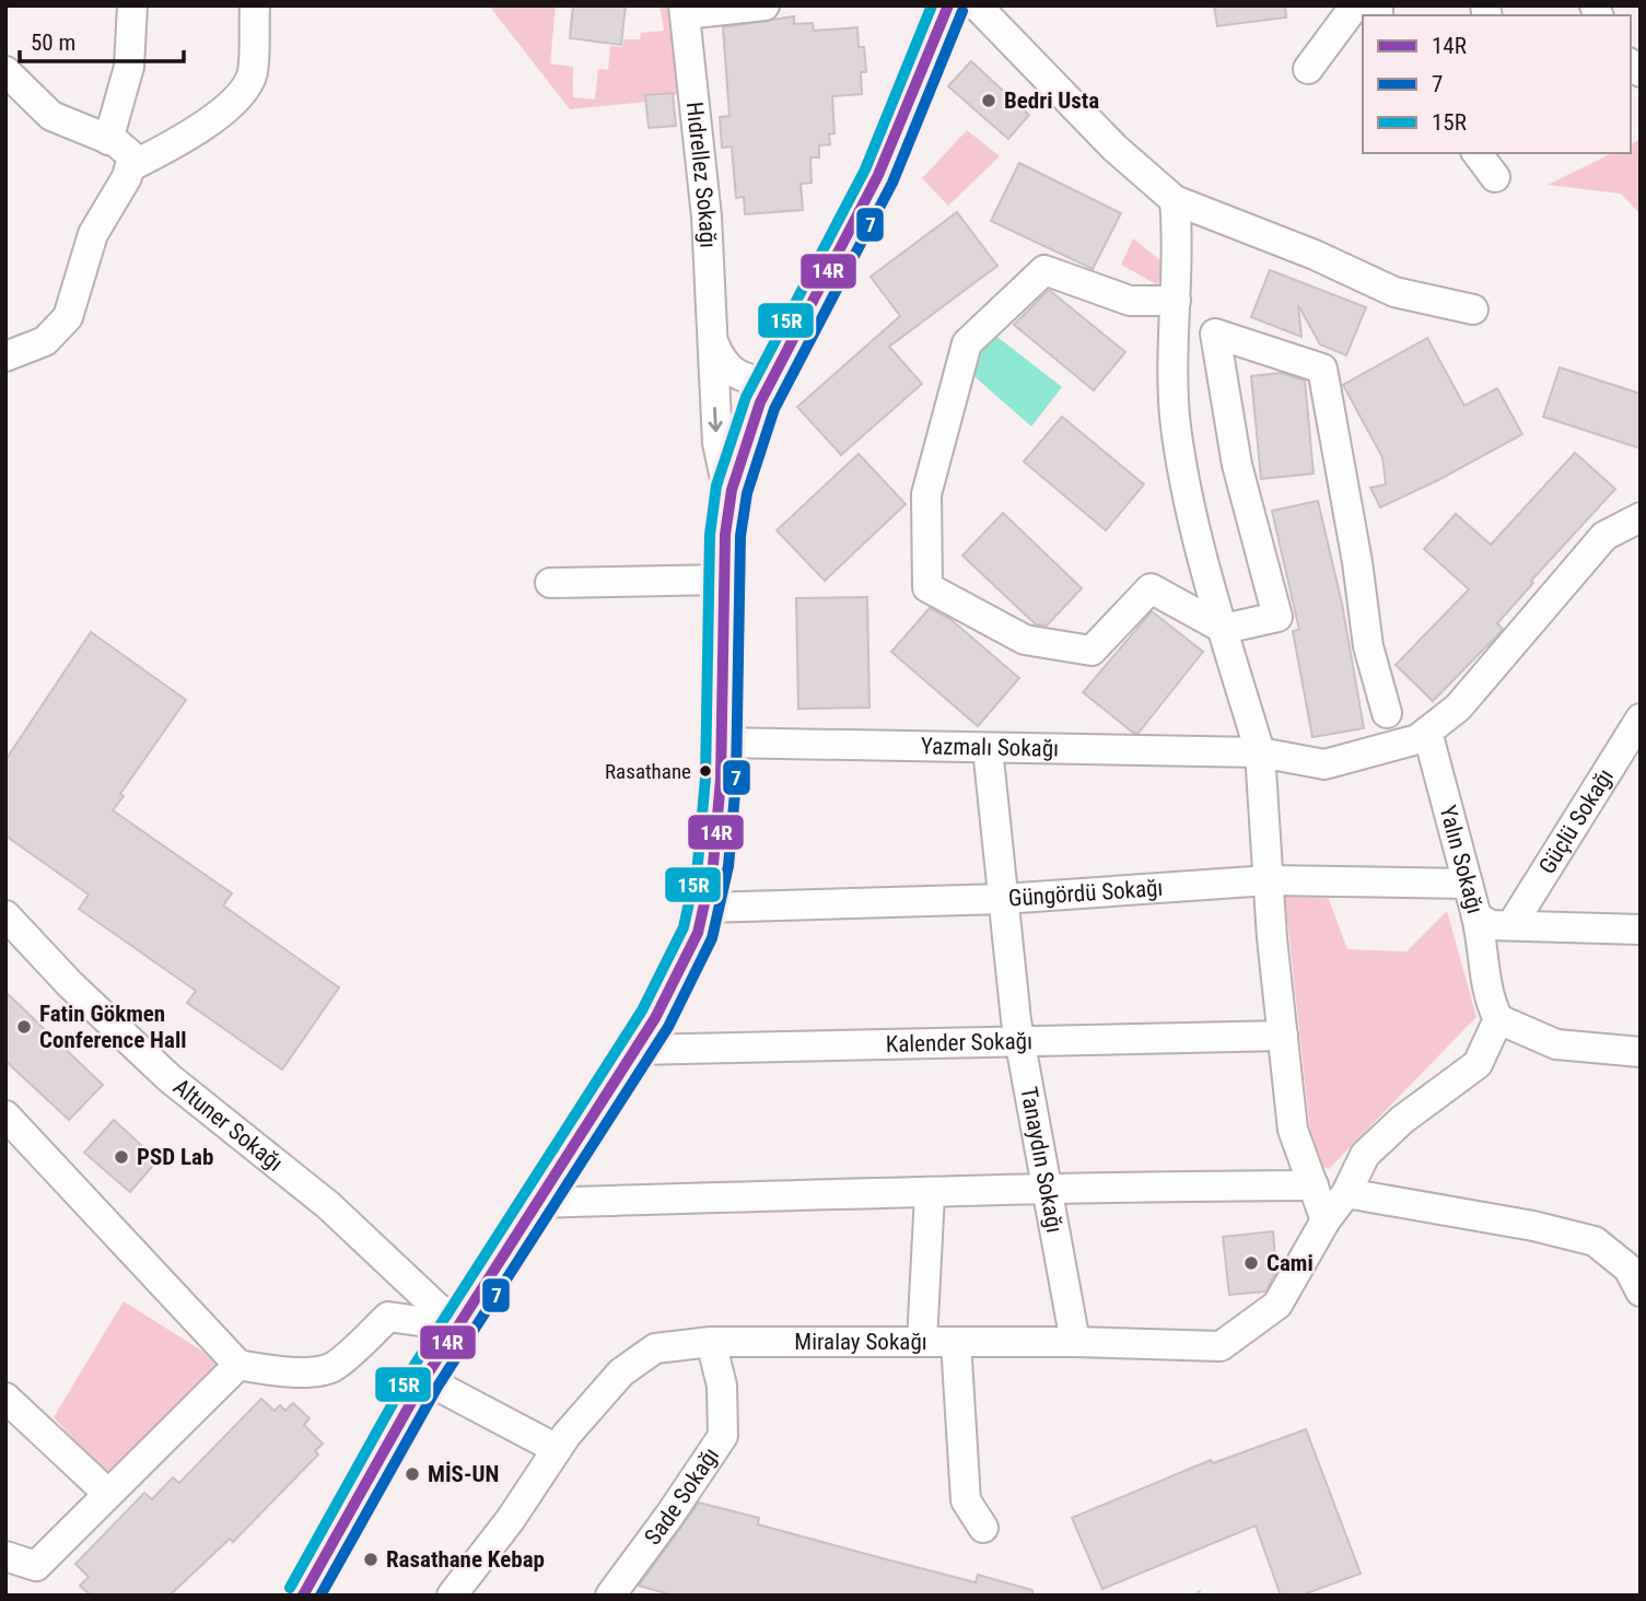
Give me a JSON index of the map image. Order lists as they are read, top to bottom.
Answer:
{
  "streets": {
    "street": [
      "Hıdrellez Sokağı",
      "Yazmalı Sokağı",
      "Güçlü Sokağı",
      "Yalın Sokağı",
      "Güngördü Sokağı",
      "Kalender Sokağı",
      "Altuner Sokağı",
      "Tanaydın Sokağı",
      "Miralay Sokağı",
      "Sade Sokağı"
    ]
  },
  "crossings": [
    ["Yazmalı Sokağı", "Yalın Sokağı"],
    ["Yazmalı Sokağı", "Tanaydın Sokağı"],
    ["Güçlü Sokağı", "Yalın Sokağı"],
    ["Yalın Sokağı", "Güngördü Sokağı"],
    ["Güngördü Sokağı", "Tanaydın Sokağı"],
    ["Kalender Sokağı", "Tanaydın Sokağı"],
    ["Tanaydın Sokağı", "Miralay Sokağı"],
    ["Miralay Sokağı", "Sade Sokağı"]
  ],
  "places": [
    "Bedri Usta",
    "Rasathane",
    "Fatin Gökmen Conference Hall",
    "PSD Lab",
    "Cami",
    "MİS-UN",
    "Rasathane Kebap"
  ],
  "lines": ["transit line 14R", "transit line 15R", "transit line 7"],
  "legend": ["14R", "7", "15R"],
  "scale_bar": "50 m"
}
